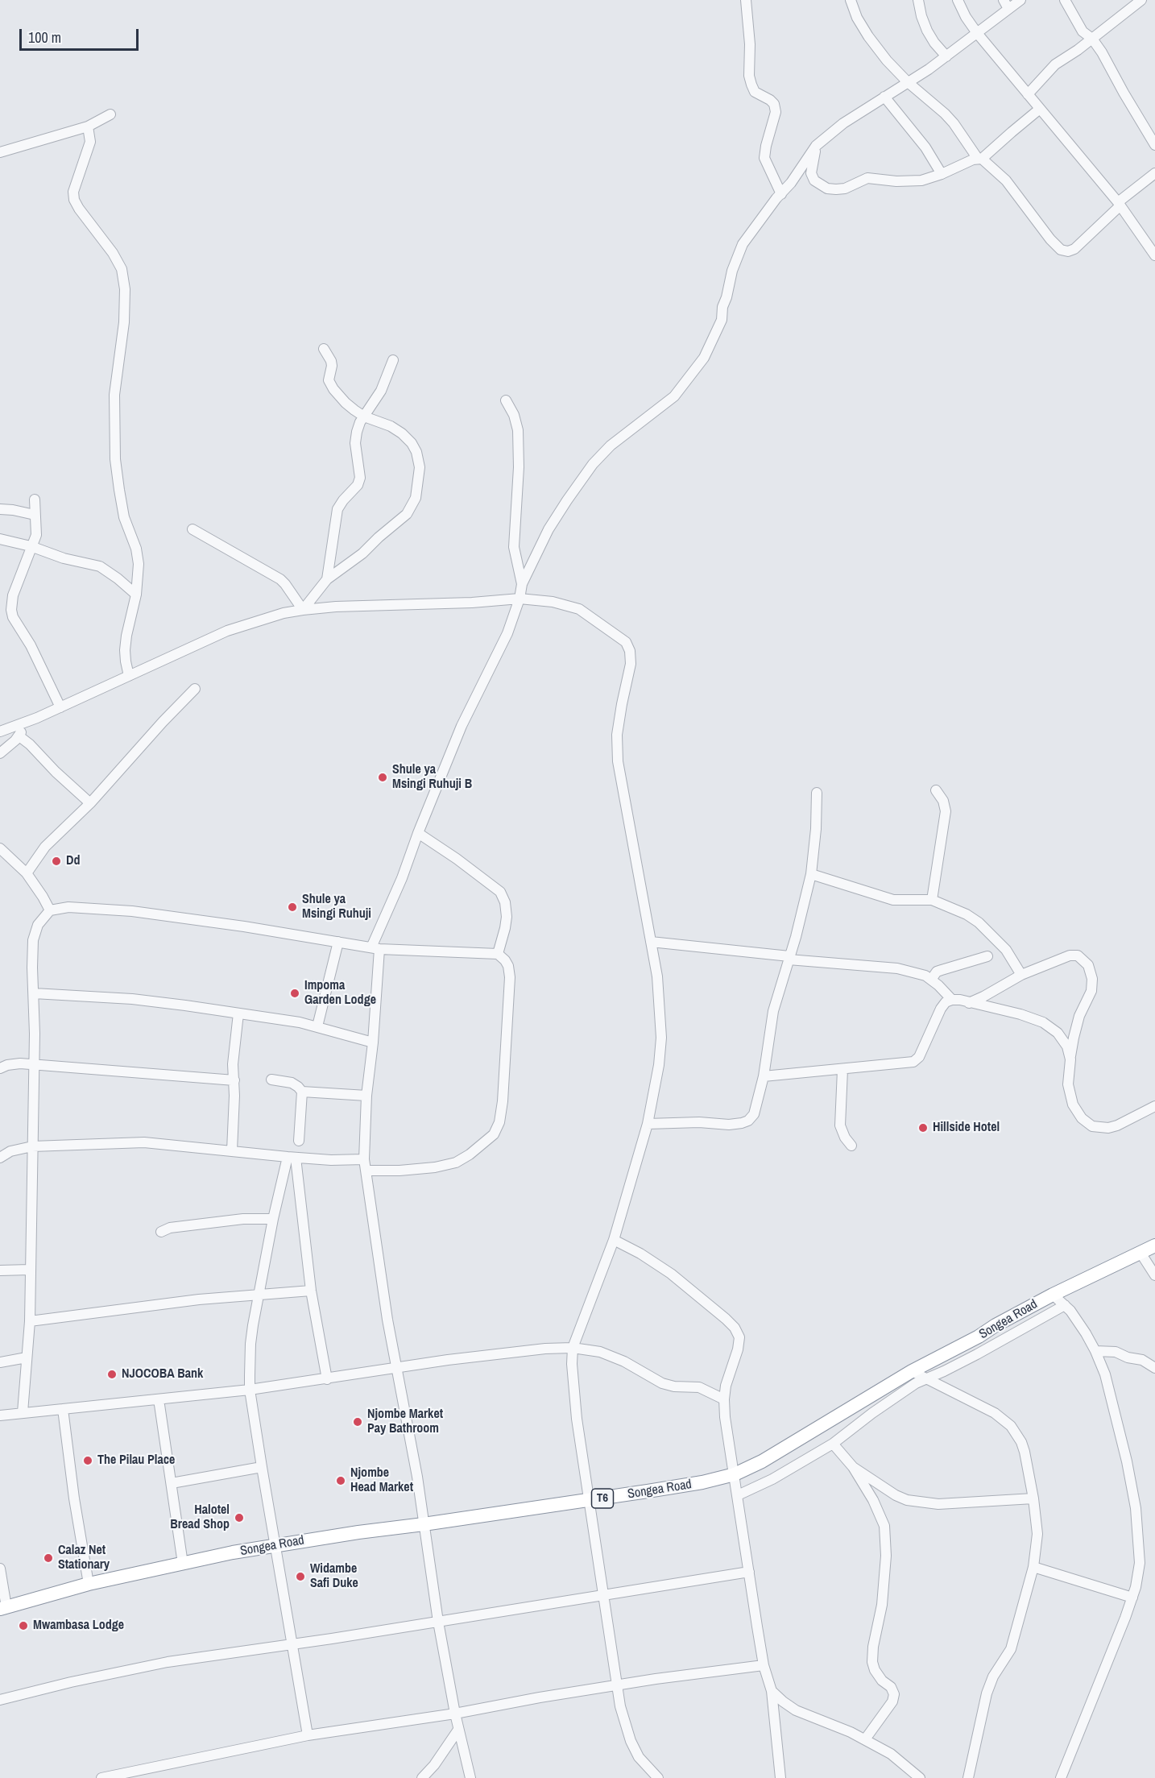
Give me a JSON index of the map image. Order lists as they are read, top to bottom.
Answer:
{
  "streets": {
    "highway": ["Songea Road", "T6"]
  },
  "places": [
    "Shule ya Msingi Ruhuji B",
    "Dd",
    "Shule ya Msingi Ruhuji",
    "Impoma Garden Lodge",
    "Hillside Hotel",
    "NJOCOBA Bank",
    "Njombe Market Pay Bathroom",
    "The Pilau Place",
    "Njombe Head Market",
    "Halotel Bread Shop",
    "Calaz Net Stationary",
    "Widambe Safi Duke",
    "Mwambasa Lodge"
  ],
  "scale_bar": "100 m"
}
